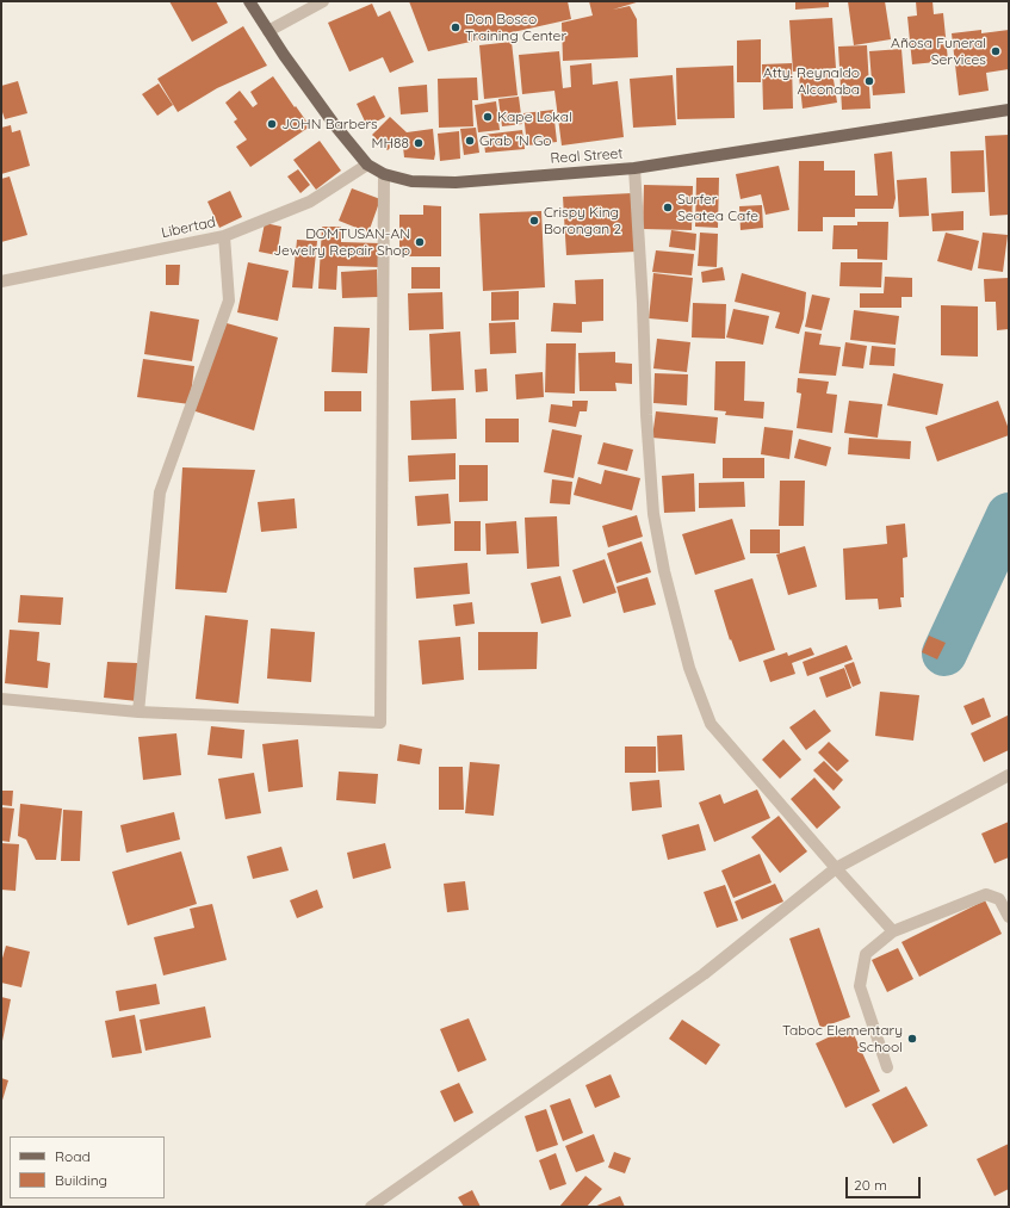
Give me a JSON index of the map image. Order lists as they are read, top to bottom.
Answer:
{
  "streets": {
    "main road": ["Real Street"],
    "street": ["Libertad"]
  },
  "crossings": [
    ["Real Street", "Libertad"]
  ],
  "places": [
    "Don Bosco Training Center",
    "Añosa Funeral Services",
    "Atty. Reynaldo Alconaba",
    "Kape Lokal",
    "JOHN Barbers",
    "Grab 'N Go",
    "MH88",
    "Surfer Seatea Cafe",
    "Crispy King Borongan 2",
    "DOMTUSAN-AN Jewelry Repair Shop",
    "Taboc Elementary School"
  ],
  "legend": ["Road", "Building"],
  "scale_bar": "20 m"
}
